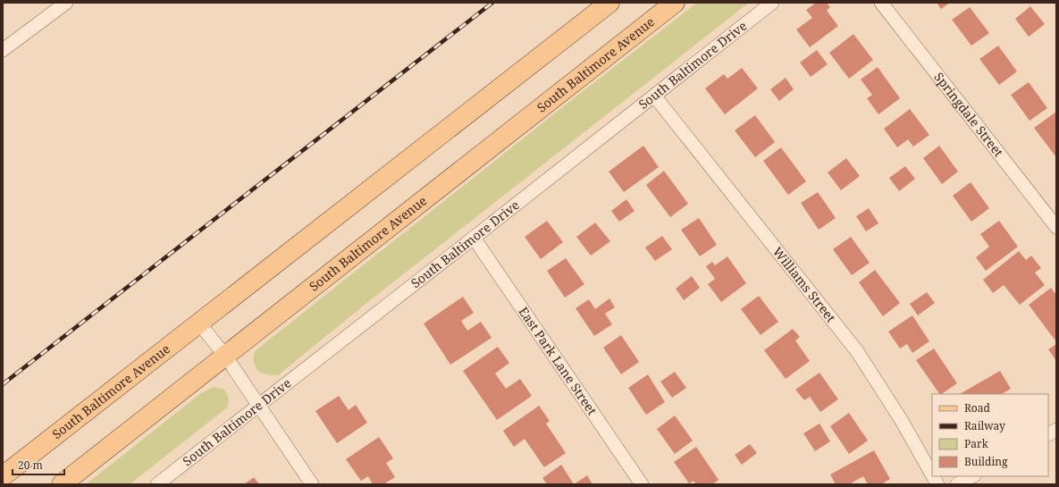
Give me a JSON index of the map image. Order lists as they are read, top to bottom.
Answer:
{
  "streets": {
    "main road": ["South Baltimore Avenue"],
    "street": [
      "South Baltimore Drive",
      "Springdale Street",
      "Williams Street",
      "East Park Lane Street"
    ]
  },
  "crossings": [
    ["South Baltimore Drive", "Williams Street"],
    ["South Baltimore Drive", "East Park Lane Street"]
  ],
  "legend": [
    "Road",
    "Railway",
    "Park",
    "Building"
  ],
  "scale_bar": "20 m"
}
